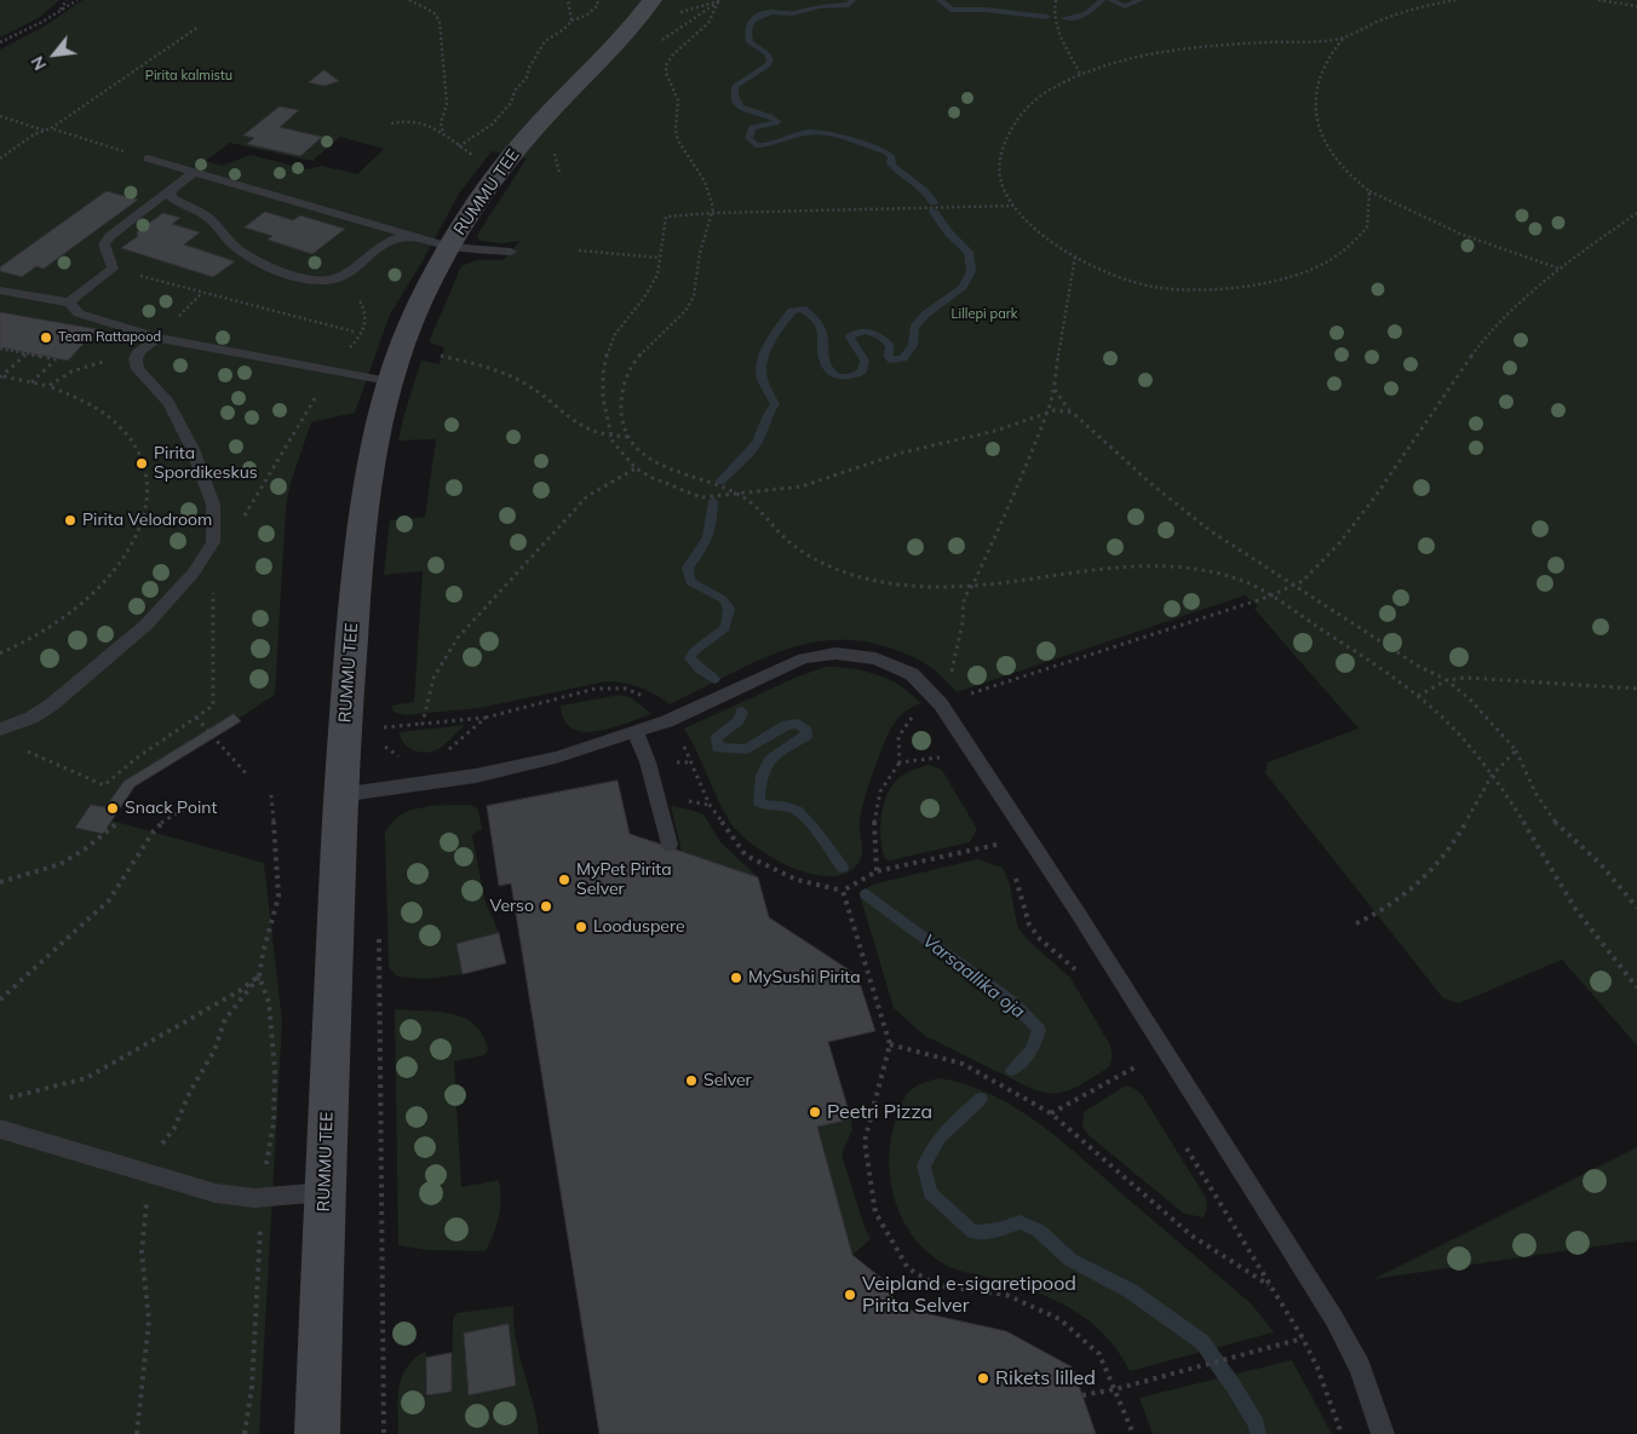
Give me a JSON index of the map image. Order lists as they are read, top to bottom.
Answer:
{
  "streets": {
    "main road": ["RUMMU TEE"]
  },
  "water": ["Varsaallika oja"],
  "parks": ["Pirita kalmistu", "Lillepi park"],
  "places": [
    "Team Rattapood",
    "Pirita Spordikeskus",
    "Pirita Velodroom",
    "Snack Point",
    "MyPet Pirita Selver",
    "Verso",
    "Looduspere",
    "MySushi Pirita",
    "Selver",
    "Peetri Pizza",
    "Veipland e-sigaretipood Pirita Selver",
    "Rikets lilled"
  ],
  "north": "bottom left"
}
